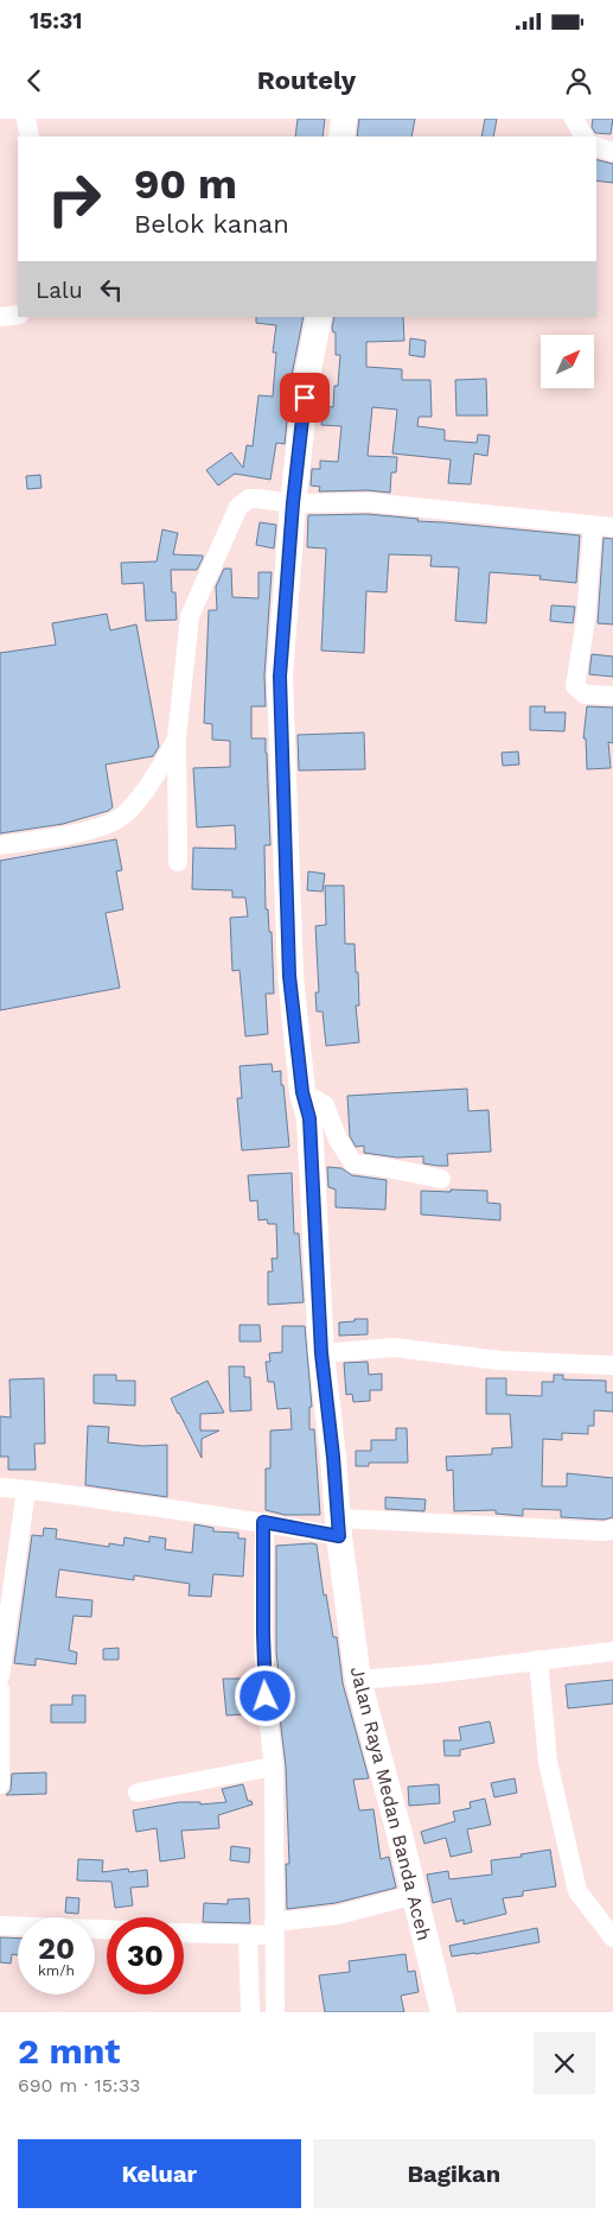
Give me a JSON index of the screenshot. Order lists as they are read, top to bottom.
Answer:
{
  "streets": {
    "highway": ["Jalan Raya Medan Banda Aceh"]
  },
  "north": "top right",
  "page": {
    "status": "15:31",
    "header": "Routely",
    "turn": ["90 m", "Belok kanan"],
    "then": "Lalu",
    "speed": "20 km/h",
    "limit": "30",
    "heading": ["2 mnt", "690 m · 15:33"],
    "buttons": ["Keluar", "Bagikan"]
  }
}
